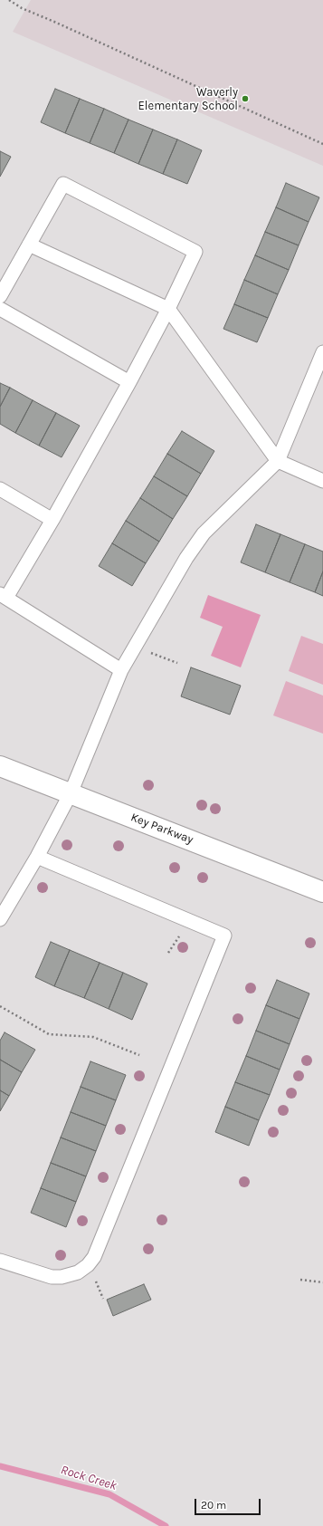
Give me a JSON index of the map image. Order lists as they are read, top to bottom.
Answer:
{
  "streets": {
    "street": ["Key Parkway"]
  },
  "water": ["Rock Creek"],
  "places": ["Waverly Elementary School"],
  "scale_bar": "20 m"
}
